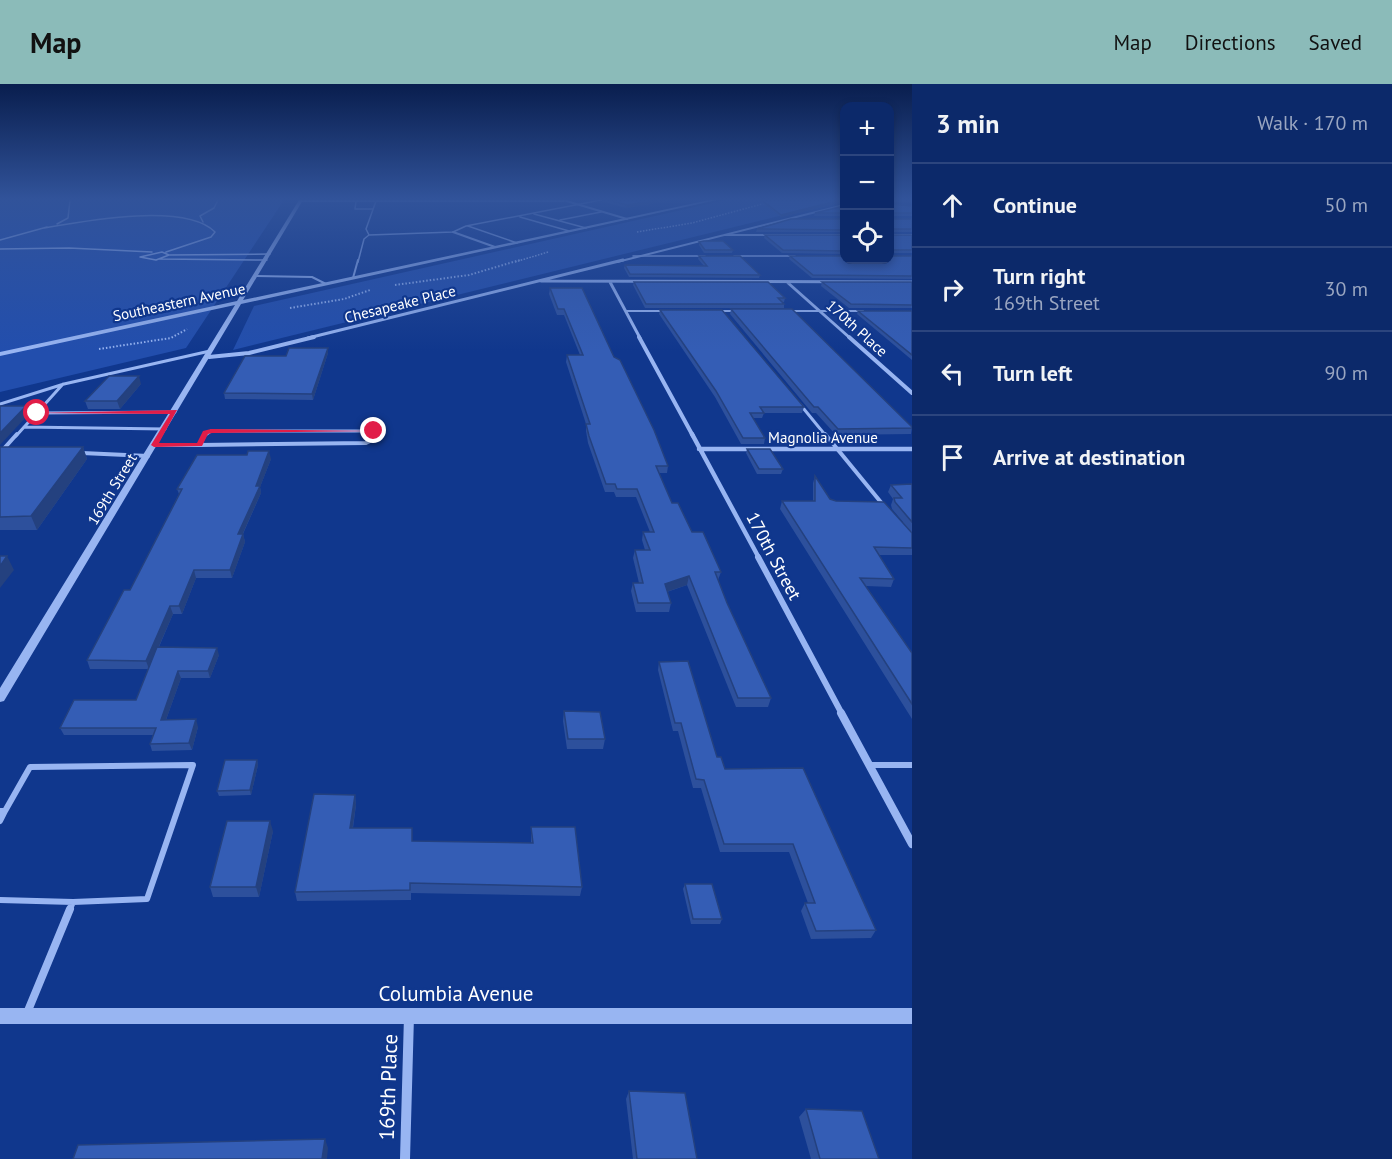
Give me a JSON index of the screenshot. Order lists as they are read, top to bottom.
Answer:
{
  "streets": {
    "street": [
      "Southeastern Avenue",
      "Chesapeake Place",
      "170th Place",
      "Magnolia Avenue",
      "169th Street",
      "170th Street",
      "Columbia Avenue",
      "169th Place"
    ]
  },
  "crossings": [
    ["Southeastern Avenue", "169th Street"],
    ["Chesapeake Place", "169th Street"],
    ["Magnolia Avenue", "170th Street"],
    ["Columbia Avenue", "169th Place"]
  ],
  "page": {
    "header": "Map",
    "nav": ["Map", "Directions", "Saved"],
    "heading": ["3 min", "Walk · 170 m"],
    "map_buttons": ["+", "−"],
    "list": [
      ["Continue", "50 m"],
      ["Turn right", "169th Street", "30 m"],
      ["Turn left", "90 m"],
      "Arrive at destination"
    ]
  }
}
